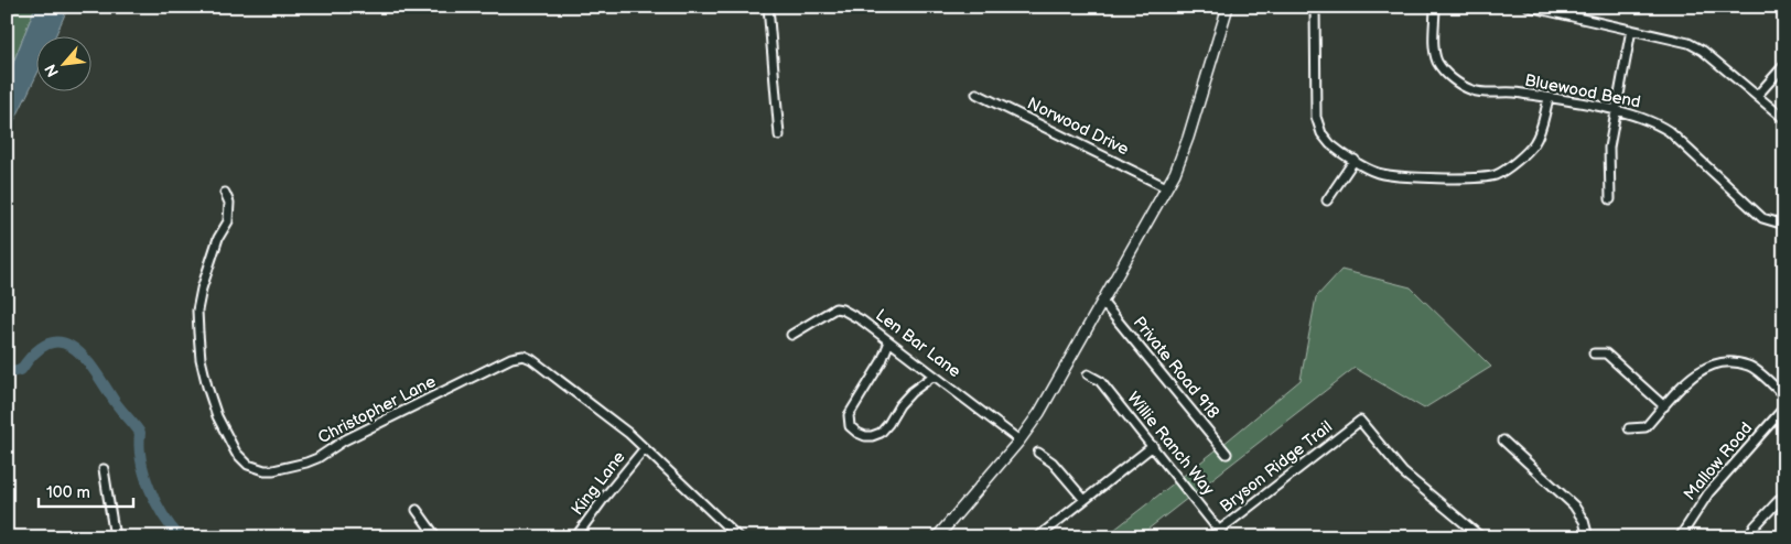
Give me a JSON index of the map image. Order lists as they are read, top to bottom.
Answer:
{
  "streets": {
    "street": [
      "Bluewood Bend",
      "Norwood Drive",
      "Len Bar Lane",
      "Private Road 918",
      "Christopher Lane",
      "Willie Ranch Way",
      "Mallow Road",
      "Bryson Ridge Trail",
      "King Lane"
    ]
  },
  "crossings": [
    ["Christopher Lane", "King Lane"],
    ["Willie Ranch Way", "Bryson Ridge Trail"]
  ],
  "scale_bar": "100 m",
  "north": "bottom left"
}
